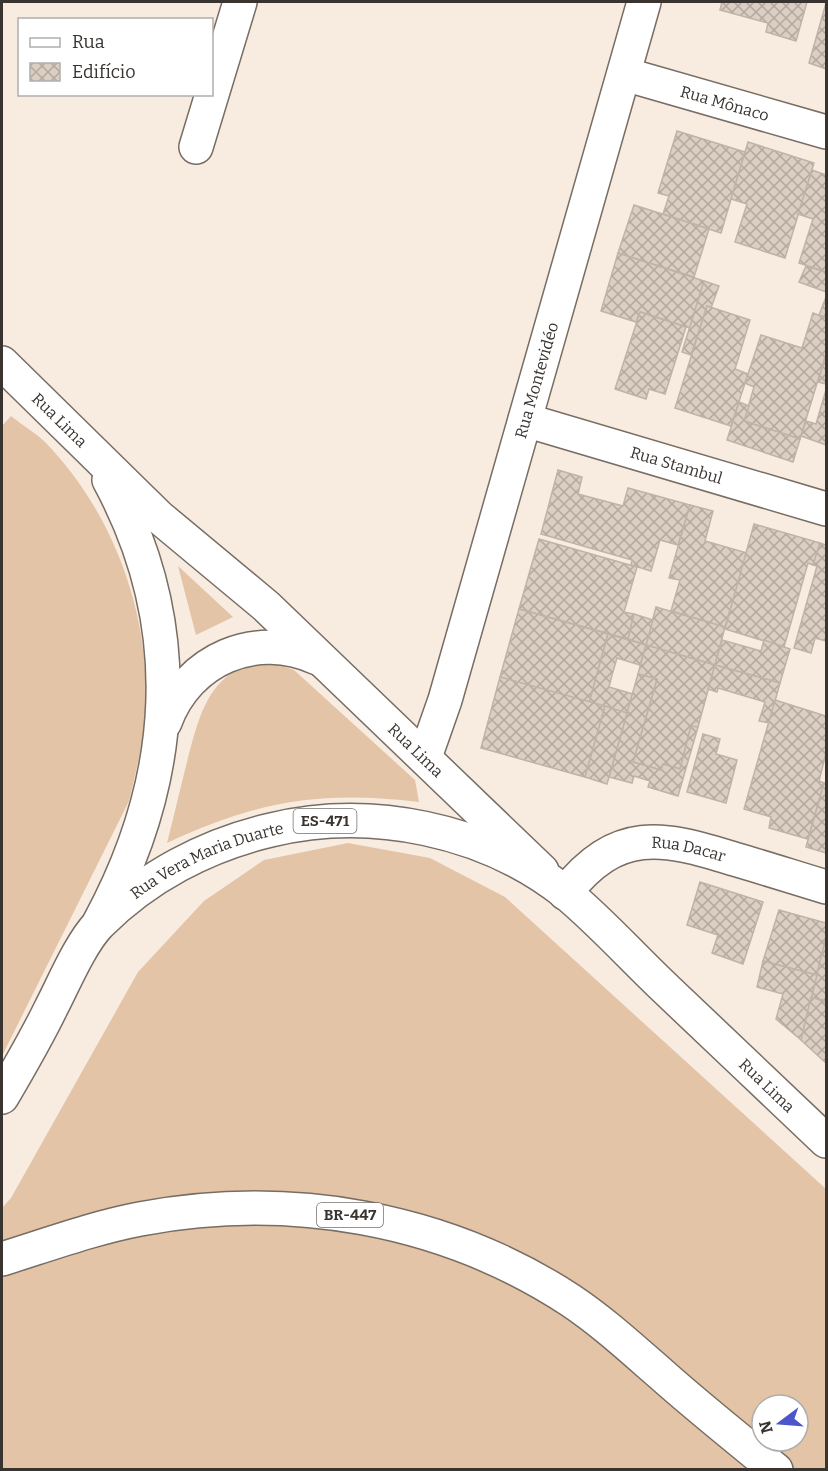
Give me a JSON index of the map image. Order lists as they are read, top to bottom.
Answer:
{
  "streets": {
    "street": [
      "Rua Mônaco",
      "Rua Montevidéo",
      "Rua Lima",
      "Rua Stambul",
      "ES-471",
      "Rua Dacar",
      "Rua Vera Maria Duarte",
      "BR-447"
    ]
  },
  "crossings": [
    ["Rua Mônaco", "Rua Montevidéo"],
    ["Rua Montevidéo", "Rua Lima"],
    ["Rua Montevidéo", "Rua Stambul"],
    ["Rua Lima", "Rua Dacar"],
    ["Rua Lima", "Rua Vera Maria Duarte"],
    ["Rua Dacar", "Rua Vera Maria Duarte"]
  ],
  "legend": ["Rua", "Edifício"],
  "north": "left"
}
